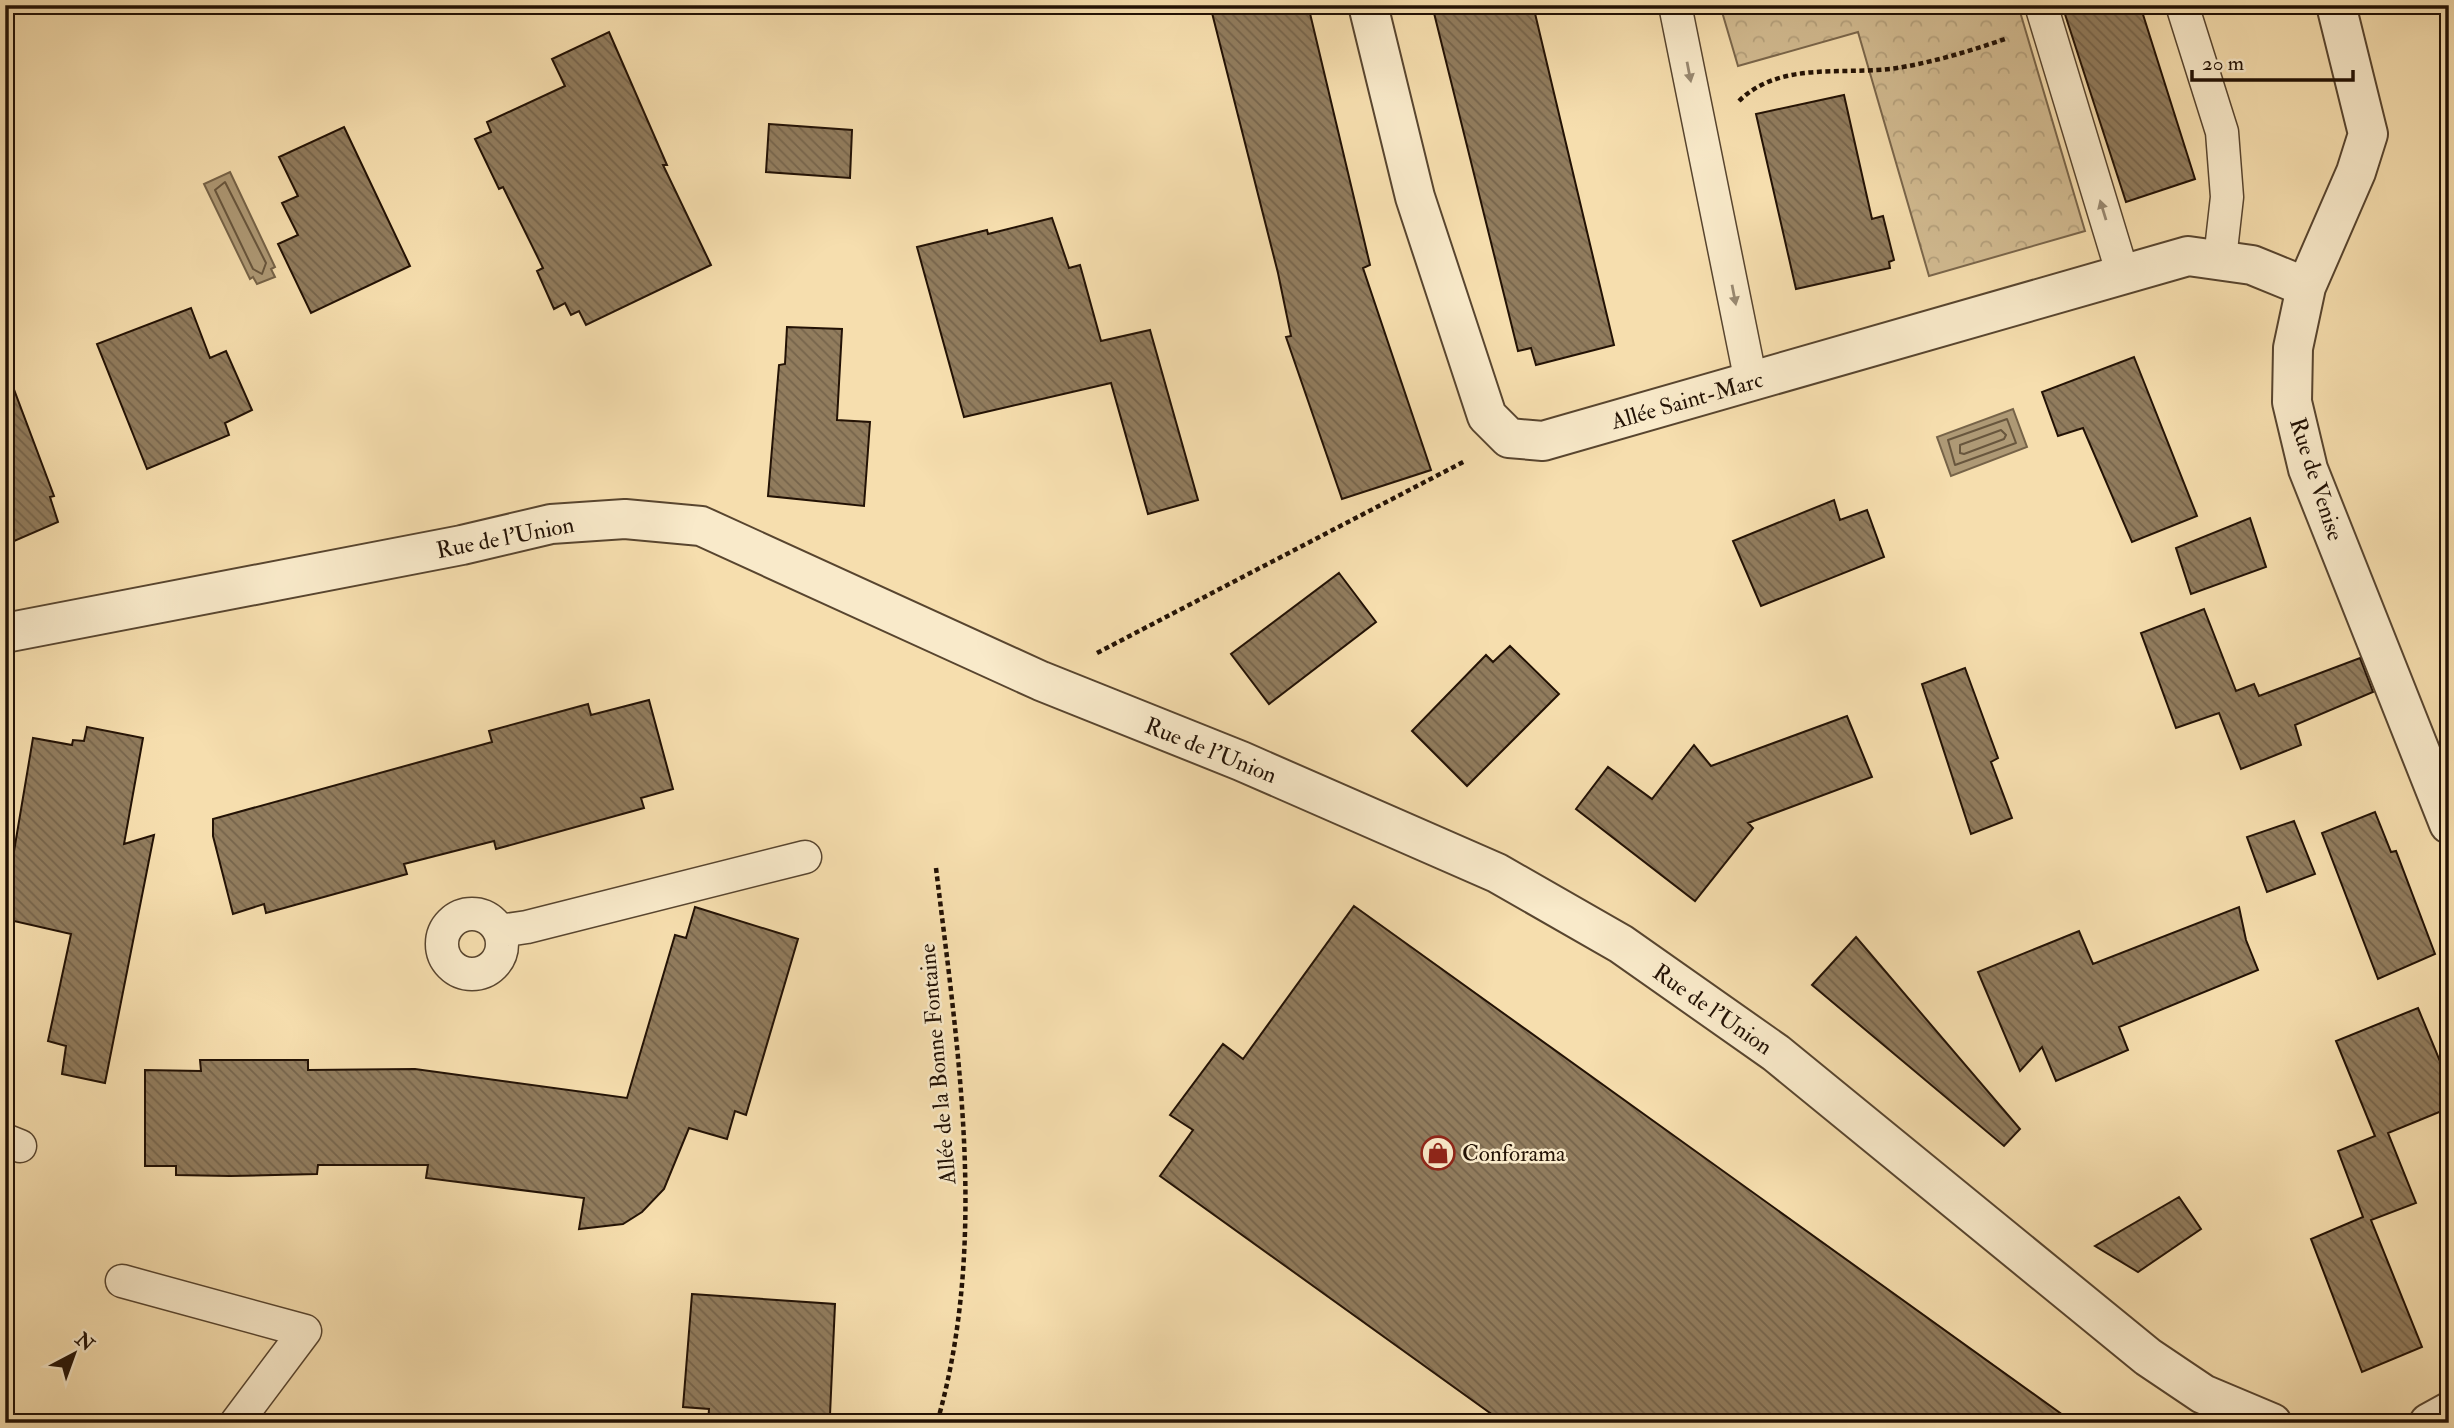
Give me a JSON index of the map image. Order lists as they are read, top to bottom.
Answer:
{
  "streets": {
    "street": ["Allée Saint-Marc", "Rue de Venise", "Rue de l'Union"],
    "path": ["Allée de la Bonne Fontaine"]
  },
  "crossings": [
    ["Allée Saint-Marc", "Rue de Venise"]
  ],
  "places": {
    "shop": ["Conforama"]
  },
  "scale_bar": "20 m",
  "north": "top right"
}
